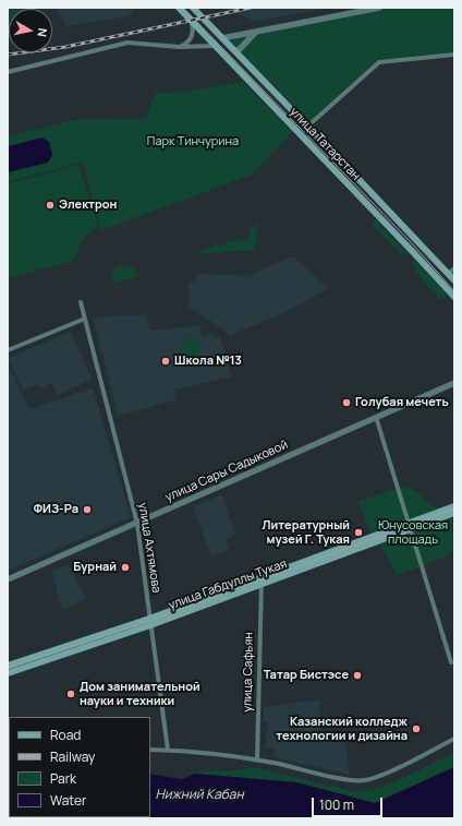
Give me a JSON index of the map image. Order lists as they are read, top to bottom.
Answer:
{
  "streets": {
    "main road": ["улица Татарстан", "улица Габдуллы Тукая"],
    "street": ["улица Сары Садыковой", "улица Ахтямова", "улица Сафьян"]
  },
  "crossings": [
    ["улица Сары Садыковой", "улица Ахтямова"],
    ["улица Ахтямова", "улица Габдуллы Тукая"],
    ["улица Габдуллы Тукая", "улица Сафьян"]
  ],
  "water": ["Нижний Кабан"],
  "parks": ["Парк Тинчурина", "Юнусовская площадь"],
  "places": [
    "Электрон",
    "Школа №13",
    "Голубая мечеть",
    "ФИЗ-Ра",
    "Литературный музей Г. Тукая",
    "Бурнай",
    "Татар Бистэсе",
    "Дом занимательной науки и техники",
    "Казанский колледж технологии и дизайна"
  ],
  "legend": [
    "Road",
    "Railway",
    "Park",
    "Water"
  ],
  "scale_bar": "100 m",
  "north": "right"
}
